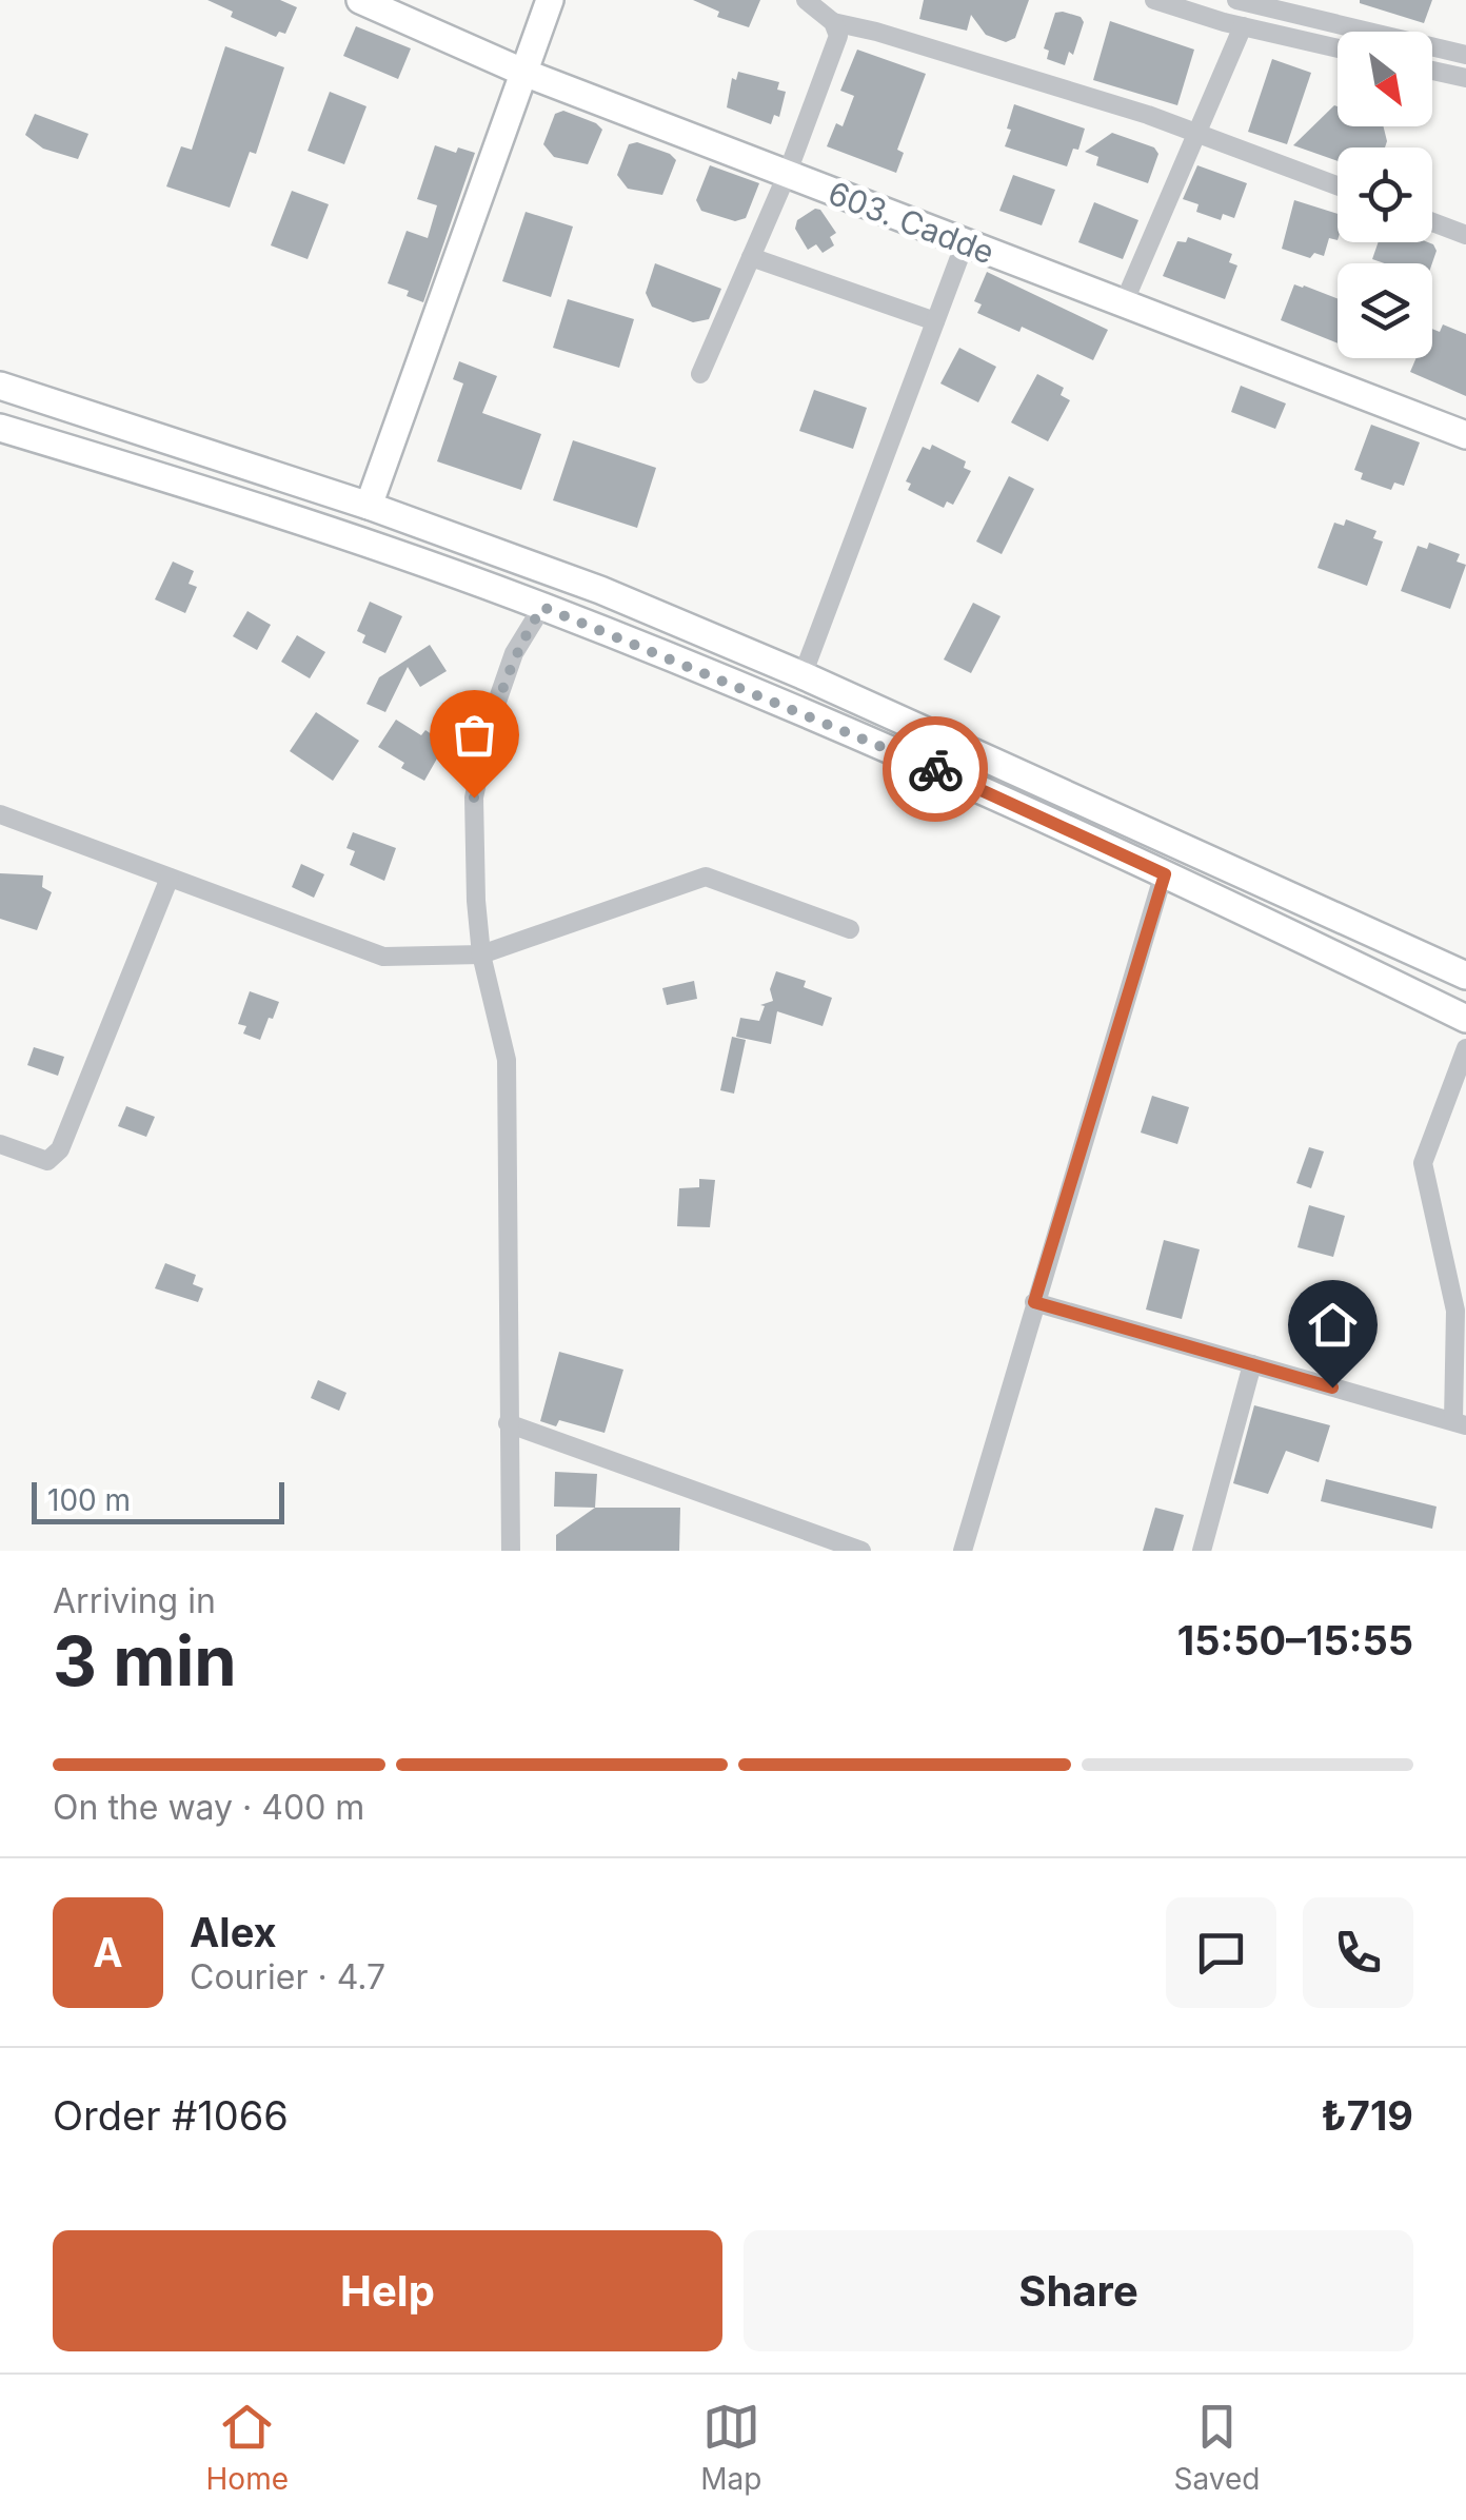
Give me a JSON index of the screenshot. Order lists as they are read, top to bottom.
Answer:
{
  "streets": {
    "main road": ["603. Cadde"]
  },
  "scale_bar": "100 m",
  "north": "bottom right",
  "page": {
    "scale": "100 m",
    "heading": ["3 min", "Arriving in", "15:50–15:55"],
    "panel": [
      "Alex",
      "Courier · 4.7",
      "Order #1066",
      "₺719"
    ],
    "bar": "On the way · 400 m",
    "round": "A",
    "buttons": ["Help", "Share"],
    "tabs": ["Home", "Map", "Saved"]
  }
}
